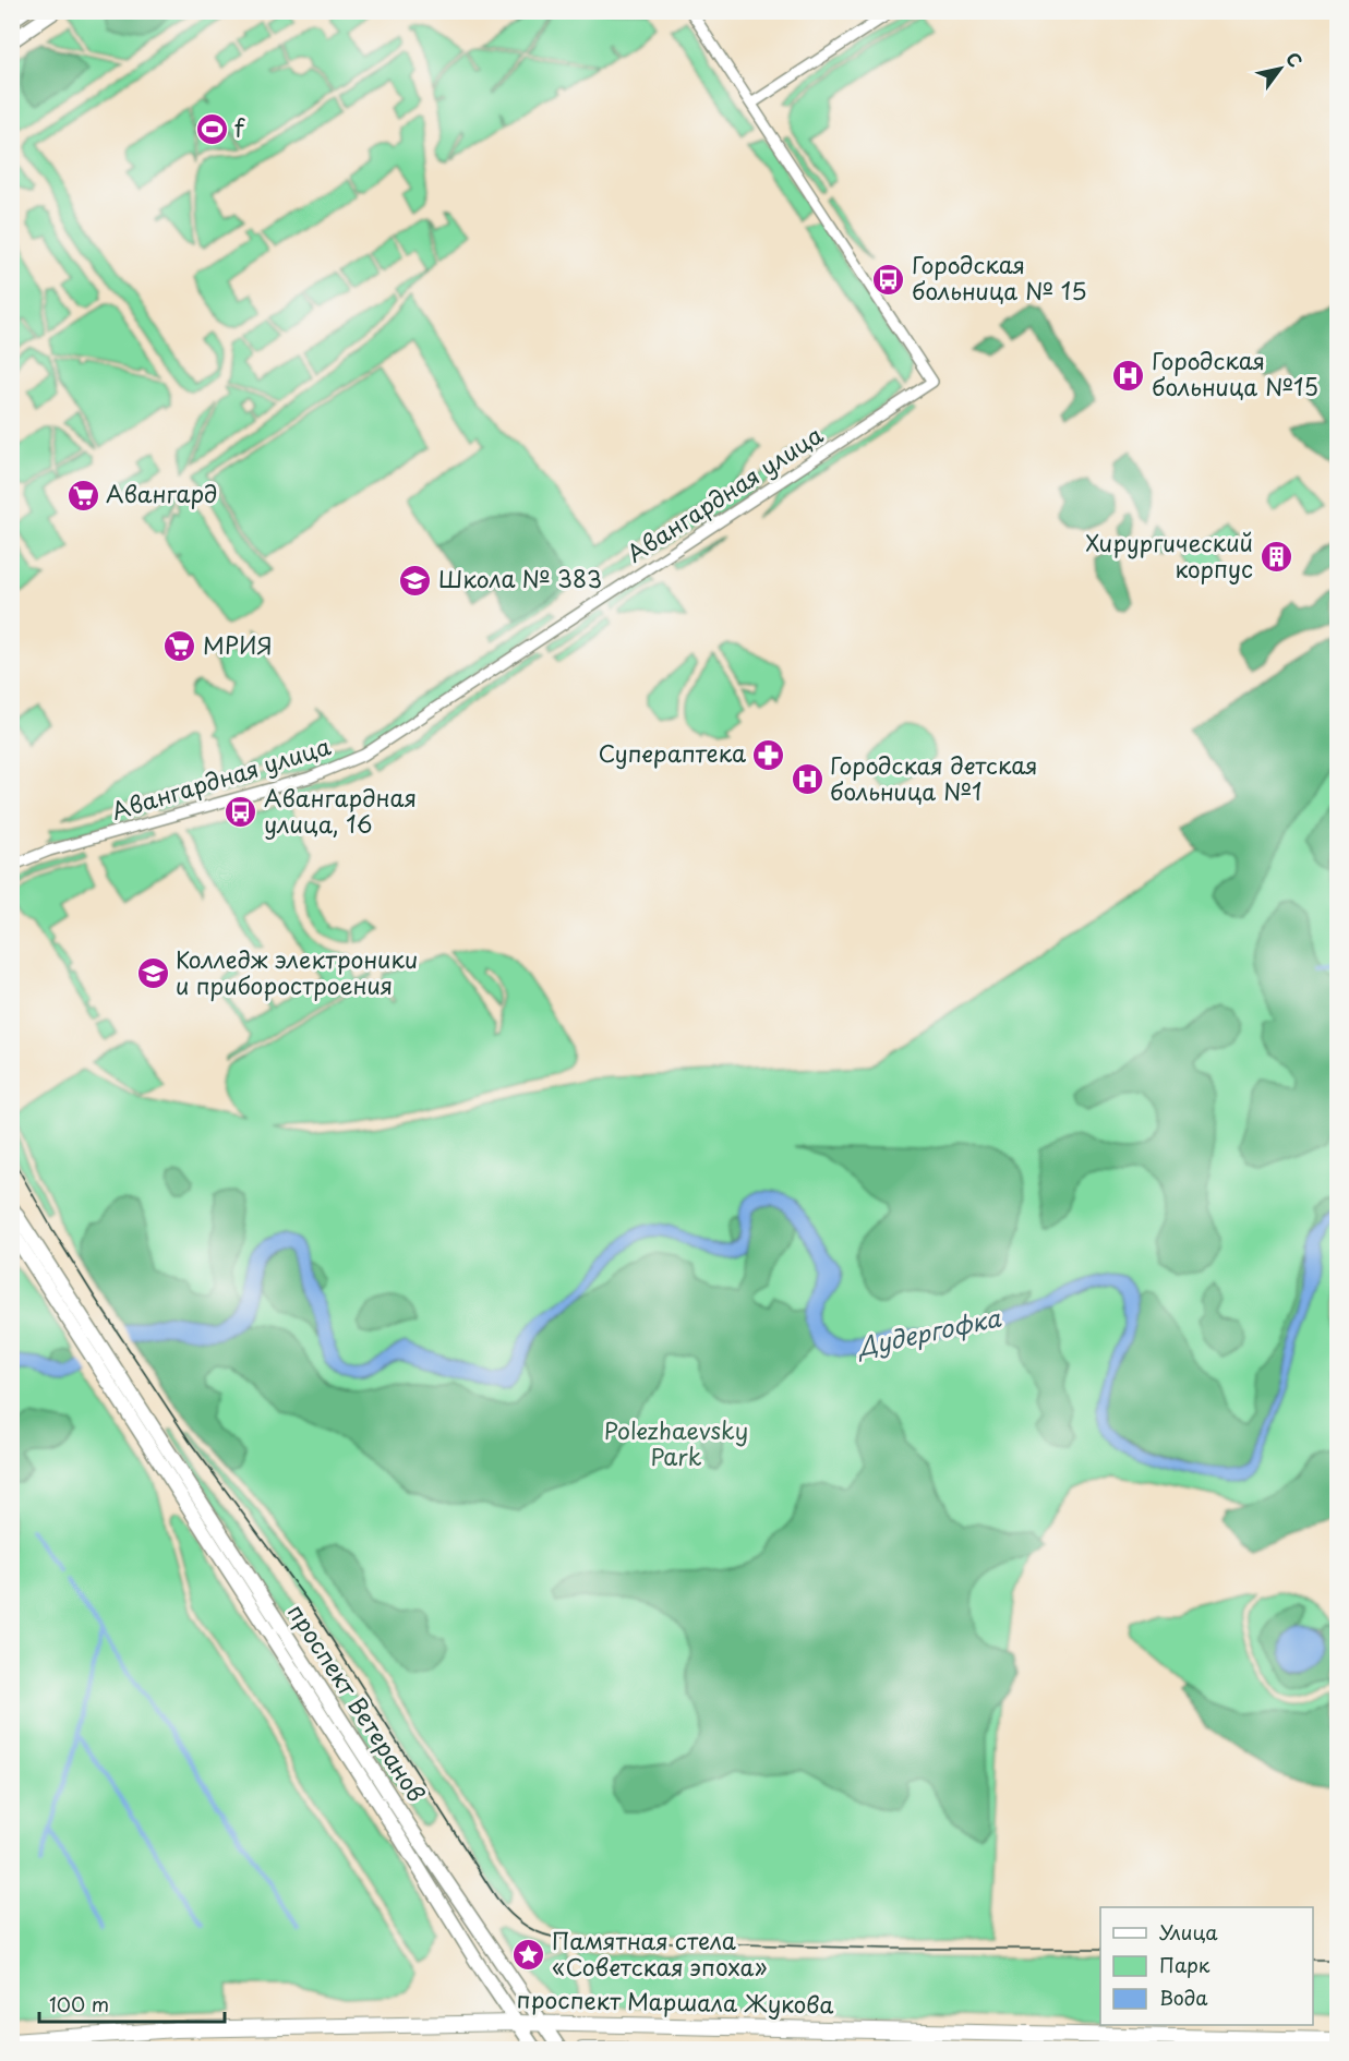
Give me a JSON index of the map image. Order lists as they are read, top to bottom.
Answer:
{
  "streets": {
    "main road": ["проспект Ветеранов", "проспект Маршала Жукова"],
    "street": ["Авангардная улица"]
  },
  "crossings": [
    ["проспект Ветеранов", "проспект Маршала Жукова"]
  ],
  "water": ["Дудергофка"],
  "parks": ["Polezhaevsky Park"],
  "places": {
    "sports": ["f"],
    "bus stop": ["Городская больница № 15", "Авангардная улица, 16"],
    "hospital": ["Городская больница №15", "Городская детская больница №1"],
    "supermarket": ["Авангард", "МРИЯ"],
    "building": ["Хирургический корпус"],
    "school or university": ["Школа № 383", "Колледж электроники и приборостроения"],
    "pharmacy": ["Супераптека"],
    "place": ["Памятная стела «Советская эпоха»"]
  },
  "legend": ["Улица", "Парк", "Вода"],
  "scale_bar": "100 m",
  "north": "top right"
}
